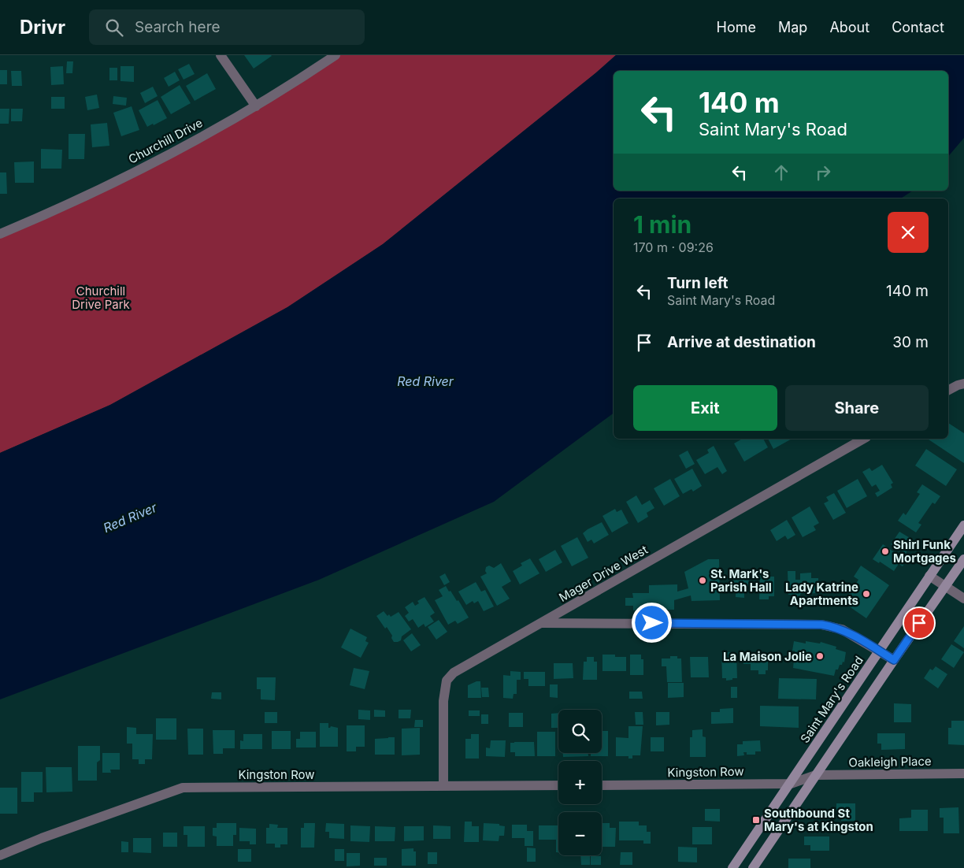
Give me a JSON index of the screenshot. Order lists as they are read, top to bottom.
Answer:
{
  "streets": {
    "main road": ["Saint Mary's Road"],
    "street": [
      "Churchill Drive",
      "Mager Drive West",
      "Oakleigh Place",
      "Kingston Row"
    ]
  },
  "crossings": [
    ["Mager Drive West", "Kingston Row"],
    ["Saint Mary's Road", "Kingston Row"],
    ["Oakleigh Place", "Kingston Row"]
  ],
  "water": ["Red River"],
  "parks": ["Churchill Drive Park"],
  "places": {
    "other": [
      "Shirl Funk Mortgages",
      "St. Mark's Parish Hall",
      "Lady Katrine Apartments",
      "La Maison Jolie"
    ],
    "transit": ["Southbound St Mary's at Kingston"]
  },
  "page": {
    "header": "Drivr",
    "search": "Search here",
    "nav": [
      "Home",
      "Map",
      "About",
      "Contact"
    ],
    "turn": ["140 m", "Saint Mary's Road"],
    "heading": ["1 min", "170 m · 09:26"],
    "list": [
      {
        "name": "Turn left",
        "note": "Saint Mary's Road",
        "value": "140 m"
      },
      {
        "name": "Arrive at destination",
        "value": "30 m"
      }
    ],
    "buttons": ["Exit", "Share"],
    "map_buttons": ["+", "−"]
  }
}
